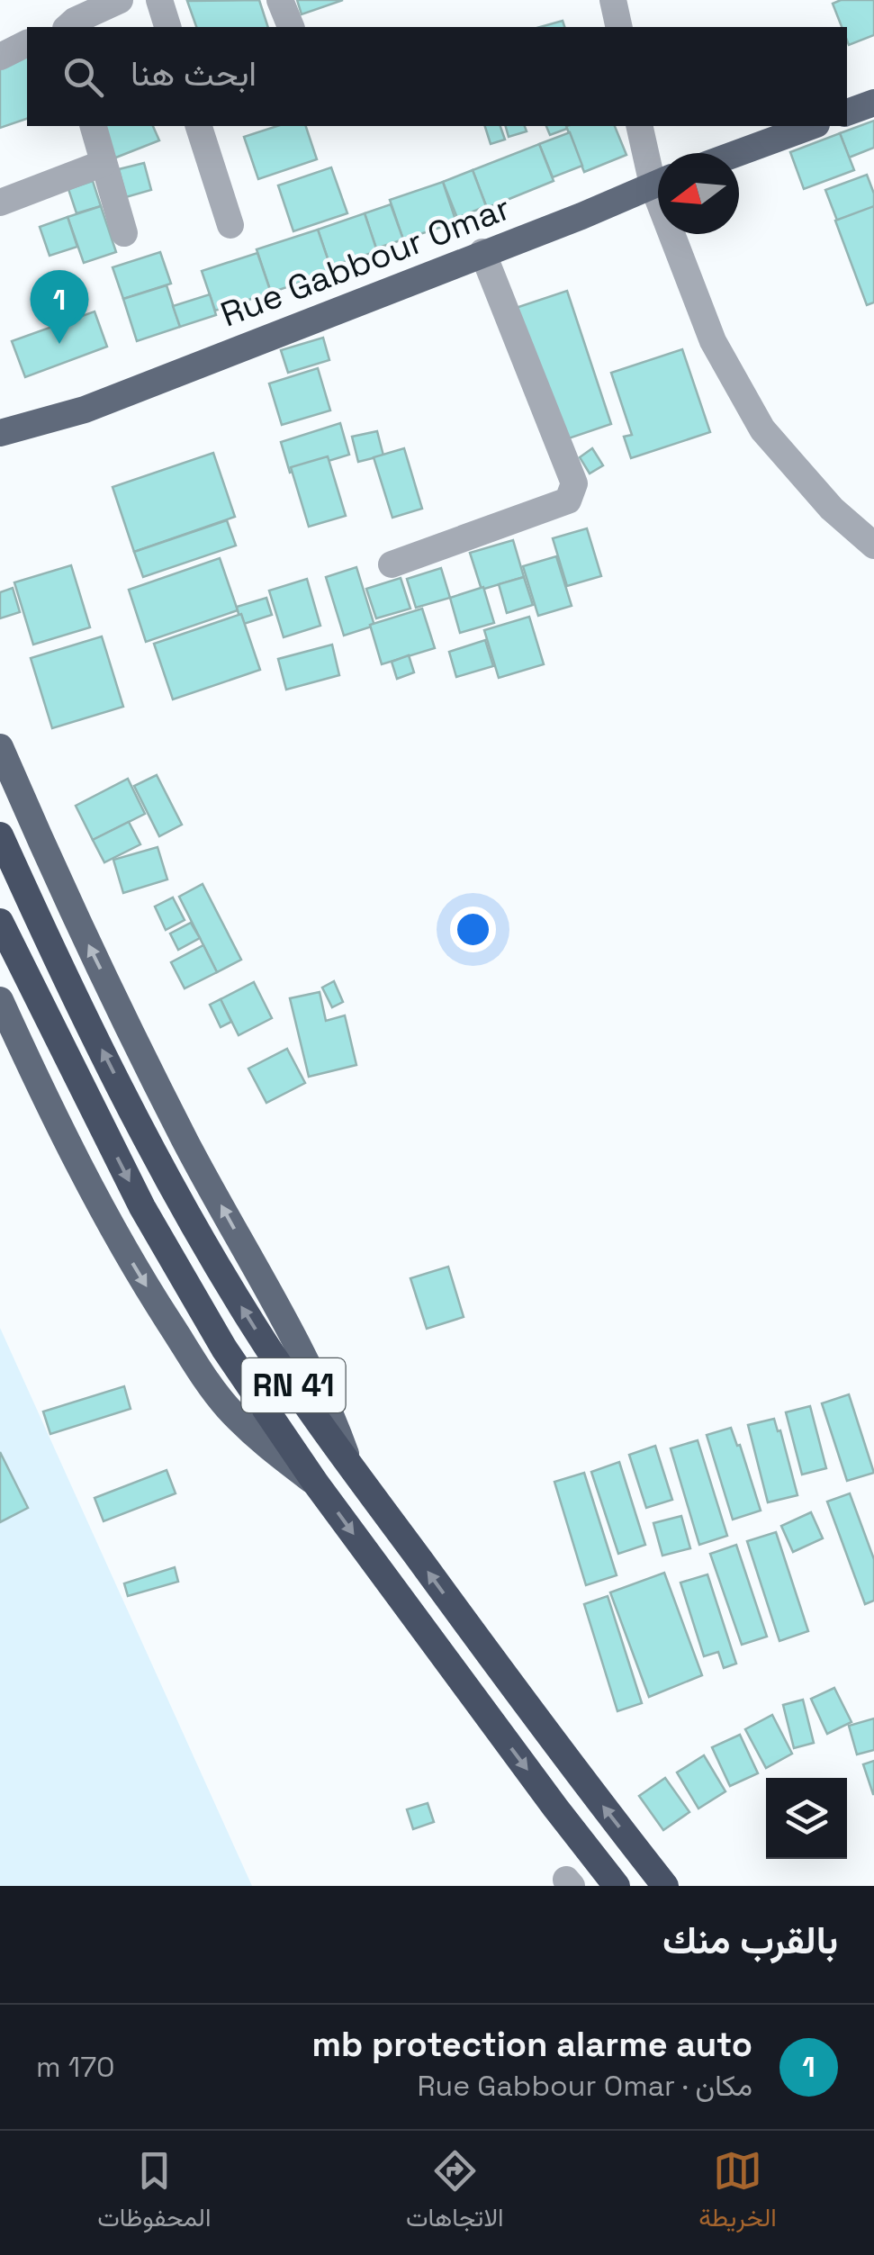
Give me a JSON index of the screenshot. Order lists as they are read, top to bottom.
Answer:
{
  "streets": {
    "highway": ["RN 41"],
    "main road": ["Rue Gabbour Omar"]
  },
  "north": "left",
  "page": {
    "search": "ابحث هنا",
    "pins": "1",
    "heading": "بالقرب منك",
    "list": [
      {
        "mark": "1",
        "name": "mb protection alarme auto",
        "note": "مكان · Rue Gabbour Omar",
        "value": "170 m"
      }
    ],
    "nav": ["الخريطة", "الاتجاهات", "المحفوظات"]
  }
}
